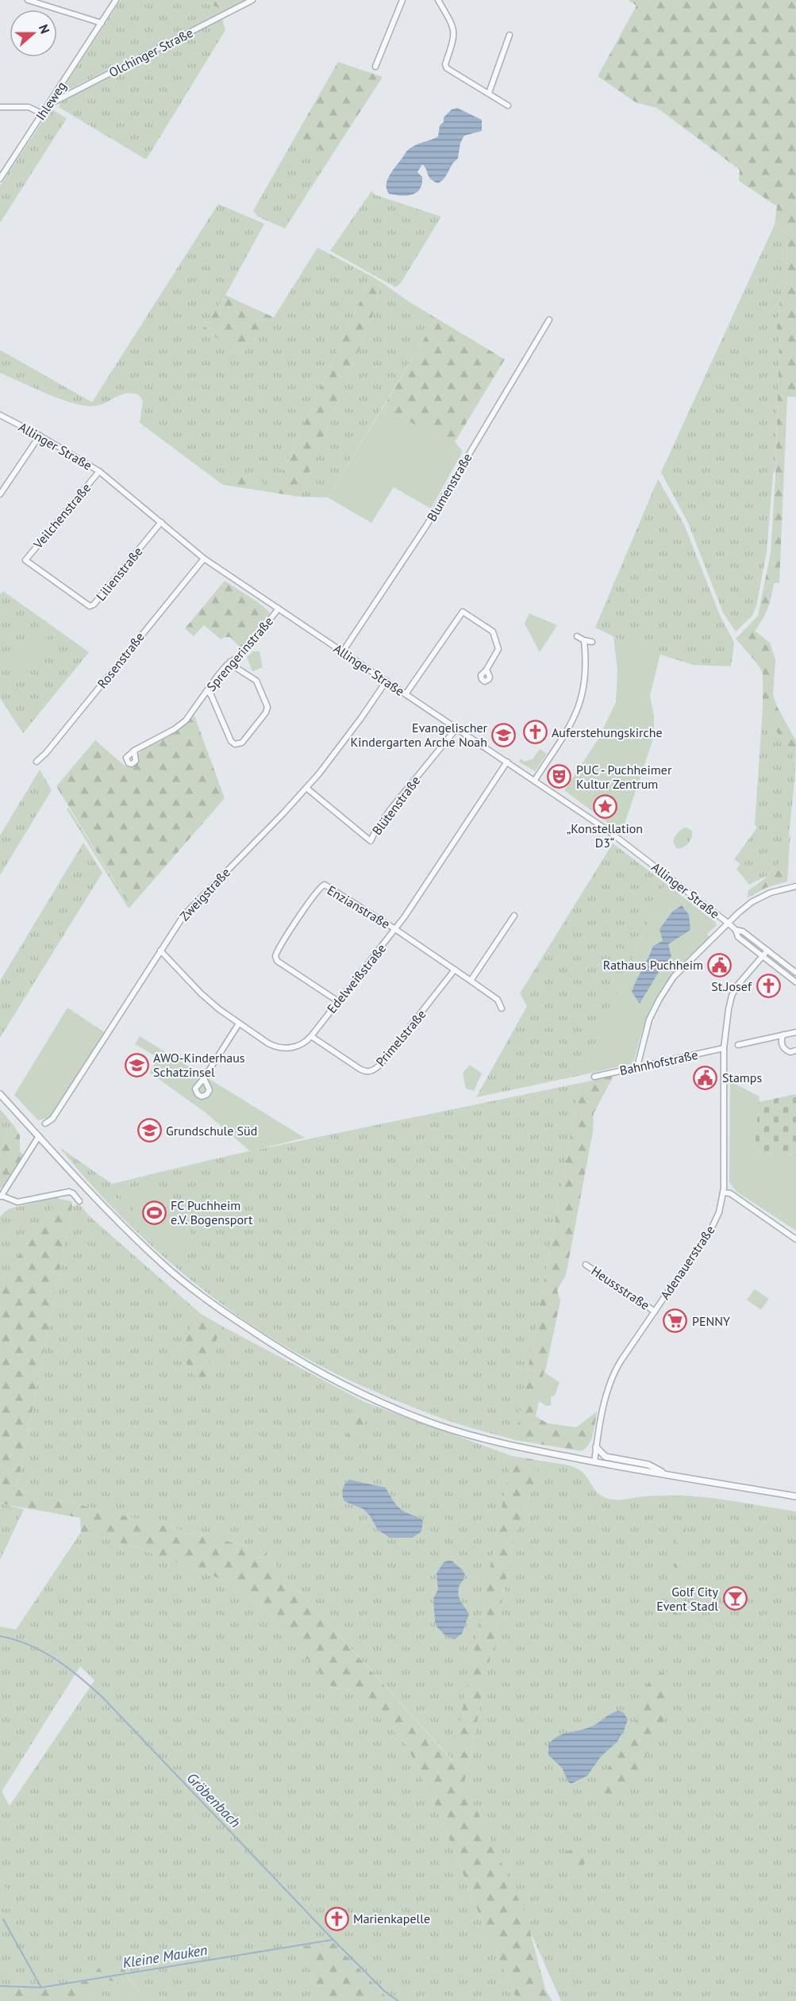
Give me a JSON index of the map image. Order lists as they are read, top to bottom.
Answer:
{
  "streets": {
    "street": [
      "Olchinger Straße",
      "Ihleweg",
      "Allinger Straße",
      "Blumenstraße",
      "Veilchenstraße",
      "Lilienstraße",
      "Sprengerinstraße",
      "Rosenstraße",
      "Blütenstraße",
      "Zweigstraße",
      "Enzianstraße",
      "Edelweißstraße",
      "Primelstraße",
      "Bahnhofstraße",
      "Adenauerstraße",
      "Heussstraße"
    ]
  },
  "crossings": [
    ["Olchinger Straße", "Ihleweg"],
    ["Allinger Straße", "Blumenstraße"],
    ["Allinger Straße", "Veilchenstraße"],
    ["Allinger Straße", "Lilienstraße"],
    ["Allinger Straße", "Sprengerinstraße"],
    ["Allinger Straße", "Rosenstraße"],
    ["Allinger Straße", "Blütenstraße"],
    ["Allinger Straße", "Zweigstraße"],
    ["Allinger Straße", "Edelweißstraße"],
    ["Allinger Straße", "Adenauerstraße"],
    ["Veilchenstraße", "Lilienstraße"],
    ["Blütenstraße", "Zweigstraße"],
    ["Zweigstraße", "Edelweißstraße"],
    ["Enzianstraße", "Edelweißstraße"],
    ["Enzianstraße", "Primelstraße"],
    ["Edelweißstraße", "Primelstraße"],
    ["Bahnhofstraße", "Adenauerstraße"],
    ["Adenauerstraße", "Heussstraße"]
  ],
  "water": ["Gröbenbach", "Kleine Mauken"],
  "places": {
    "church": ["Auferstehungskirche", "St.Josef", "Marienkapelle"],
    "school or university": ["Evangelischer Kindergarten Arche Noah", "AWO-Kinderhaus Schatzinsel", "Grundschule Süd"],
    "theatre": ["PUC - Puchheimer Kultur Zentrum"],
    "place": ["„Konstellation D3“"],
    "public building": ["Rathaus Puchheim", "Stamps"],
    "sports": ["FC Puchheim e.V. Bogensport"],
    "supermarket": ["PENNY"],
    "bar": ["Golf City Event Stadl"]
  },
  "north": "right"
}
